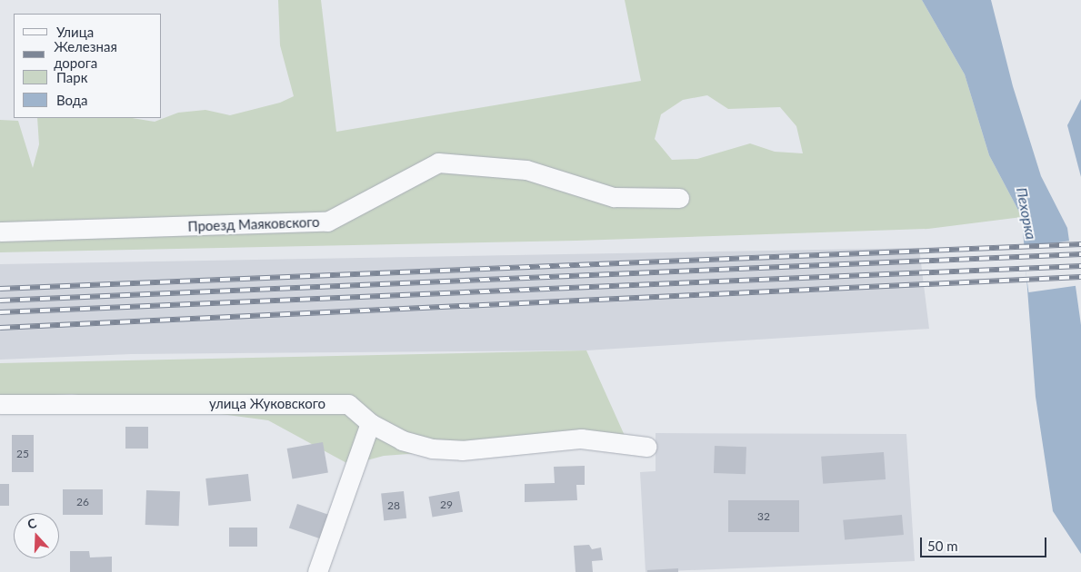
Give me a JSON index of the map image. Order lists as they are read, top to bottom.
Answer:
{
  "streets": {
    "street": ["Проезд Маяковского", "улица Жуковского"]
  },
  "water": ["Пехорка"],
  "house_numbers": [
    "25",
    "26",
    "29",
    "28",
    "32"
  ],
  "legend": [
    "Улица",
    "Железная дорога",
    "Парк",
    "Вода"
  ],
  "scale_bar": "50 m",
  "north": "top"
}
